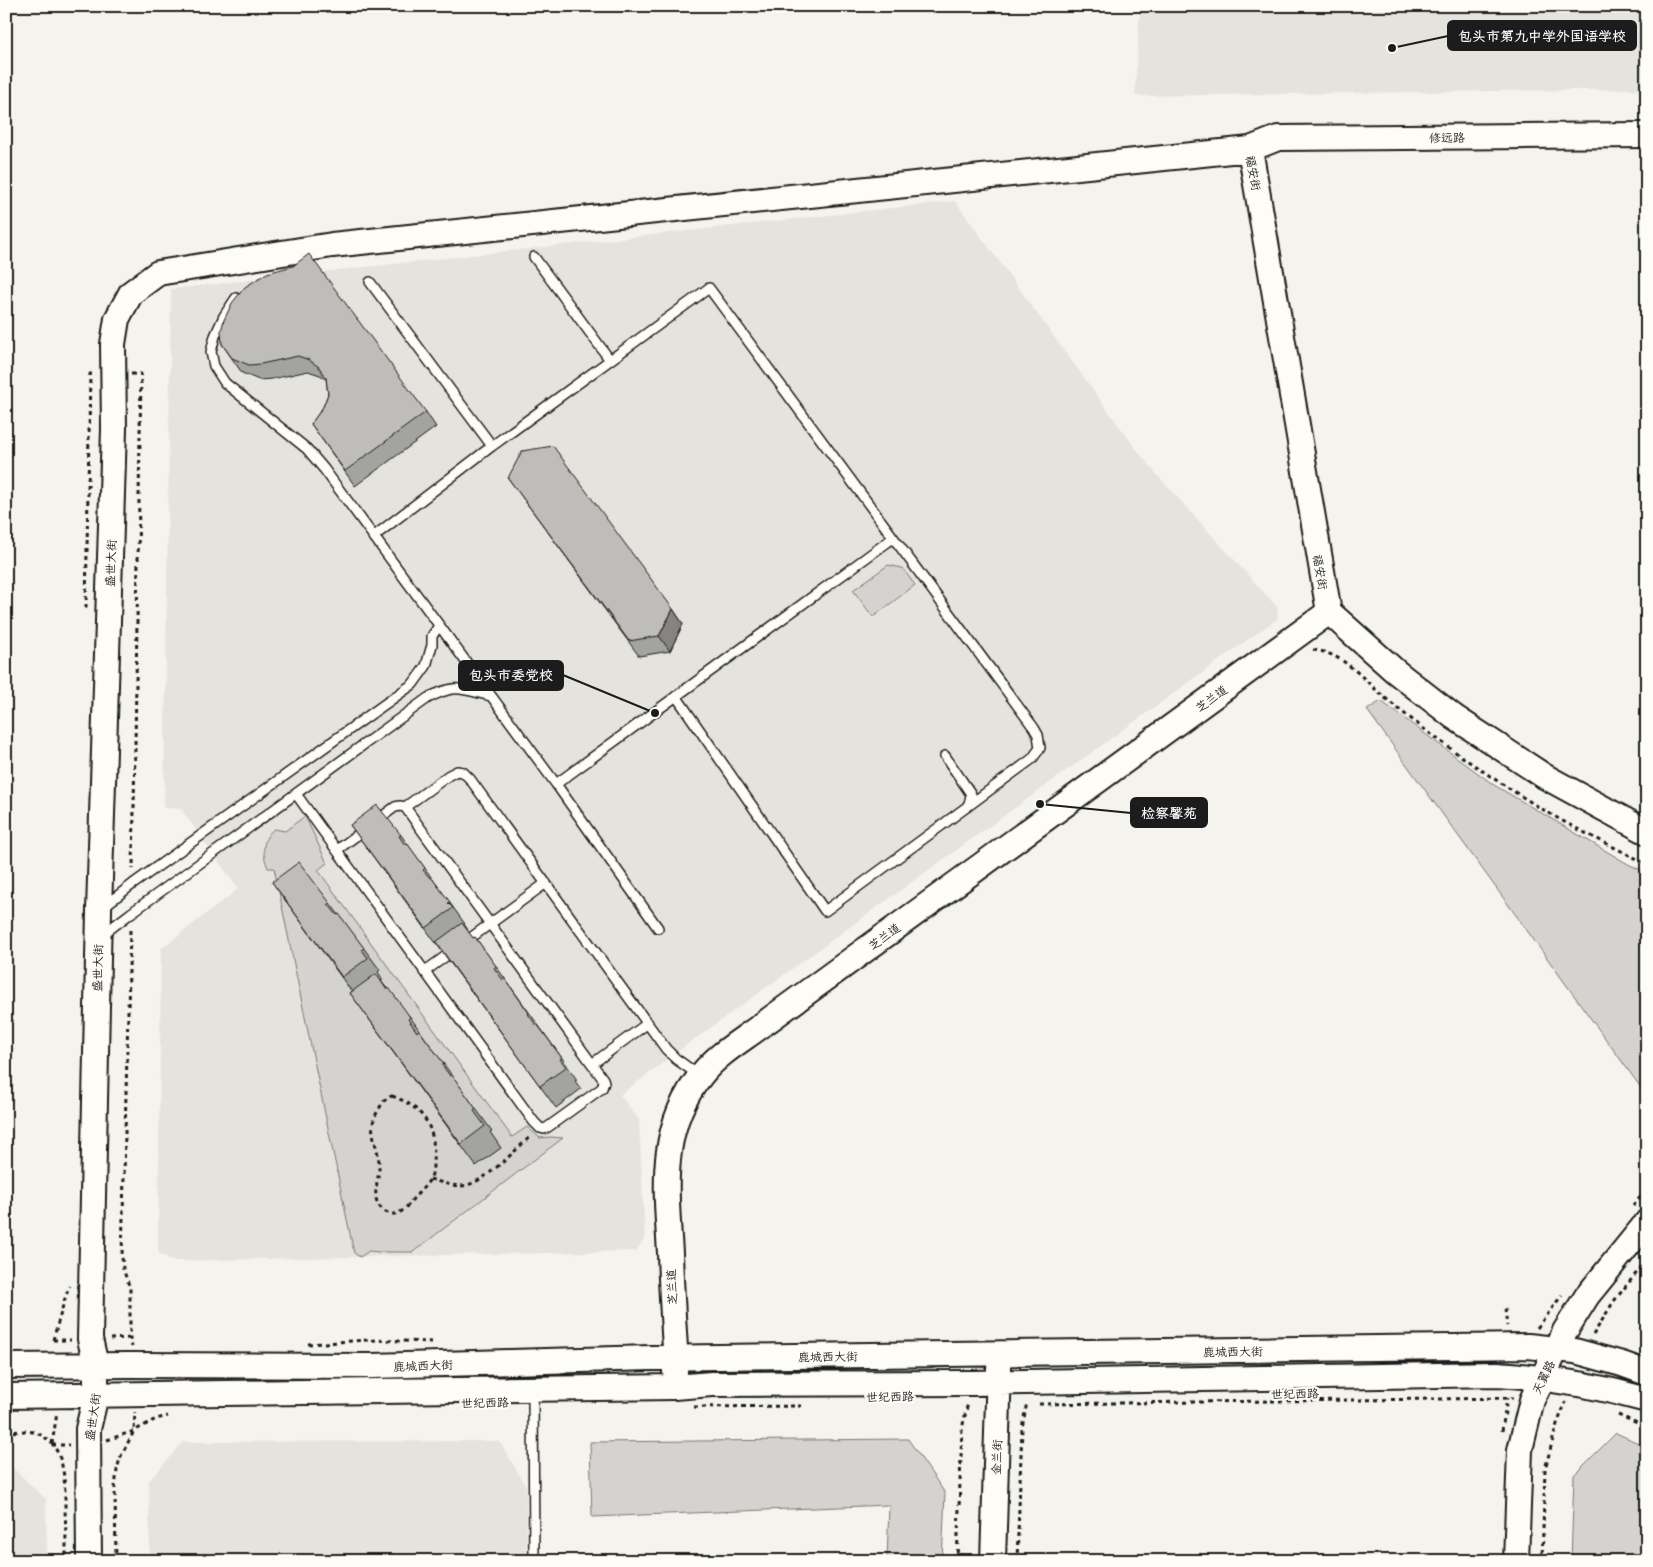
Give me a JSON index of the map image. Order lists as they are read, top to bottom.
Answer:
{
  "streets": {
    "street": [
      "修远路",
      "福安街",
      "盛世大街",
      "芝兰道",
      "鹿城西大街",
      "天翼路",
      "金兰街"
    ],
    "path": ["世纪西路"]
  },
  "crossings": [
    ["修远路", "福安街"],
    ["修远路", "盛世大街"],
    ["福安街", "芝兰道"],
    ["盛世大街", "鹿城西大街"],
    ["芝兰道", "鹿城西大街"],
    ["鹿城西大街", "天翼路"],
    ["鹿城西大街", "世纪西路"],
    ["鹿城西大街", "金兰街"],
    ["天翼路", "世纪西路"],
    ["世纪西路", "金兰街"]
  ],
  "places": ["包头市第九中学外国语学校", "包头市委党校", "检察馨苑"]
}
